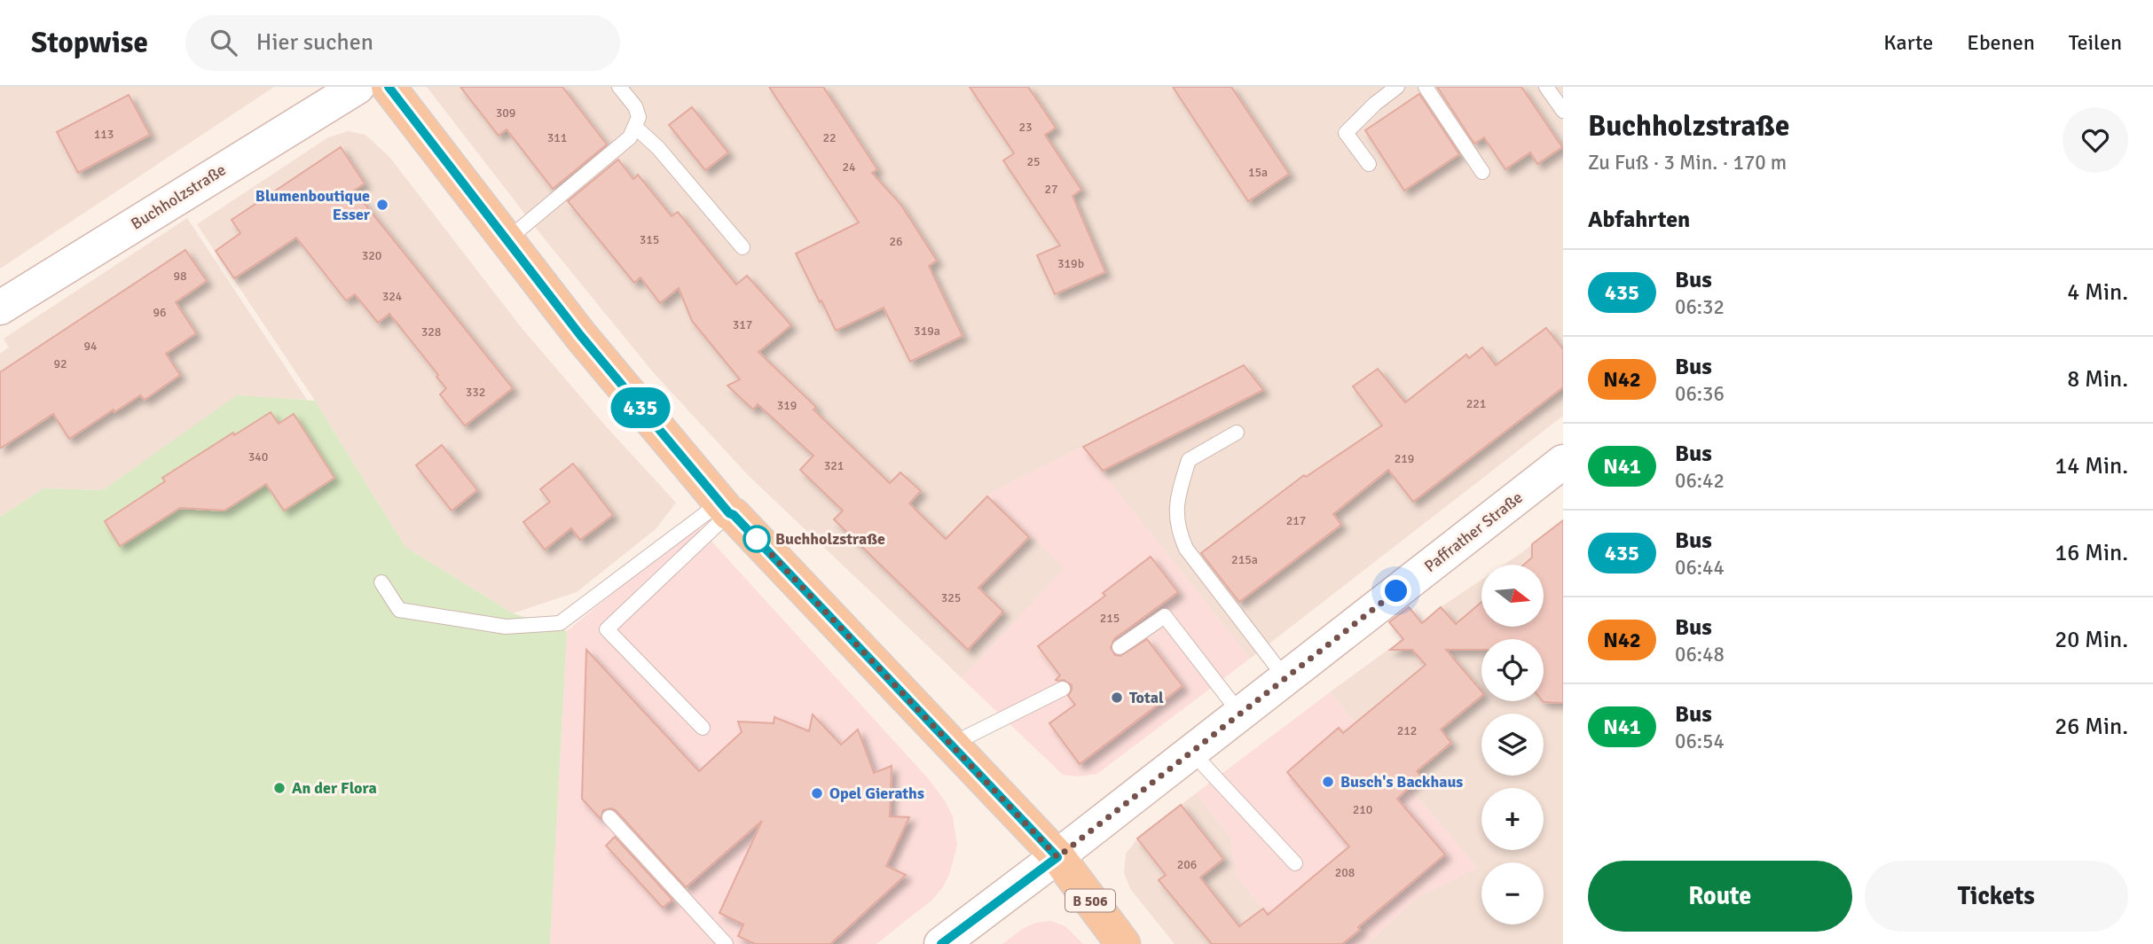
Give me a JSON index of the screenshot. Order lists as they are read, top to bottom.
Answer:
{
  "streets": {
    "main road": ["Buchholzstraße", "Paffrather Straße", "B 506"]
  },
  "crossings": [
    ["Paffrather Straße", "B 506"]
  ],
  "places": [
    "Blumenboutique Esser",
    "Buchholzstraße",
    "Total",
    "Busch's Backhaus",
    "An der Flora",
    "Opel Gieraths"
  ],
  "lines": ["bus line 435"],
  "house_numbers": [
    "309",
    "23",
    "113",
    "311",
    "22",
    "25",
    "24",
    "15a",
    "27",
    "315",
    "26",
    "320",
    "319b",
    "98",
    "324",
    "96",
    "317",
    "319a",
    "328",
    "94",
    "92",
    "332",
    "221",
    "319",
    "340",
    "219",
    "321",
    "217",
    "215a",
    "325",
    "215",
    "212",
    "210",
    "206",
    "208"
  ],
  "north": "right",
  "page": {
    "header": "Stopwise",
    "search": "Hier suchen",
    "nav": ["Karte", "Ebenen", "Teilen"],
    "on_map": "435",
    "heading": [
      ["Buchholzstraße", "Zu Fuß · 3 Min. · 170 m"],
      "Abfahrten"
    ],
    "list": [
      {
        "mark": "435",
        "name": "Bus",
        "note": "06:32",
        "value": "4 Min."
      },
      {
        "mark": "N42",
        "name": "Bus",
        "note": "06:36",
        "value": "8 Min."
      },
      {
        "mark": "N41",
        "name": "Bus",
        "note": "06:42",
        "value": "14 Min."
      },
      {
        "mark": "435",
        "name": "Bus",
        "note": "06:44",
        "value": "16 Min."
      },
      {
        "mark": "N42",
        "name": "Bus",
        "note": "06:48",
        "value": "20 Min."
      },
      {
        "mark": "N41",
        "name": "Bus",
        "note": "06:54",
        "value": "26 Min."
      }
    ],
    "map_buttons": ["+", "−"],
    "buttons": ["Route", "Tickets"]
  }
}
